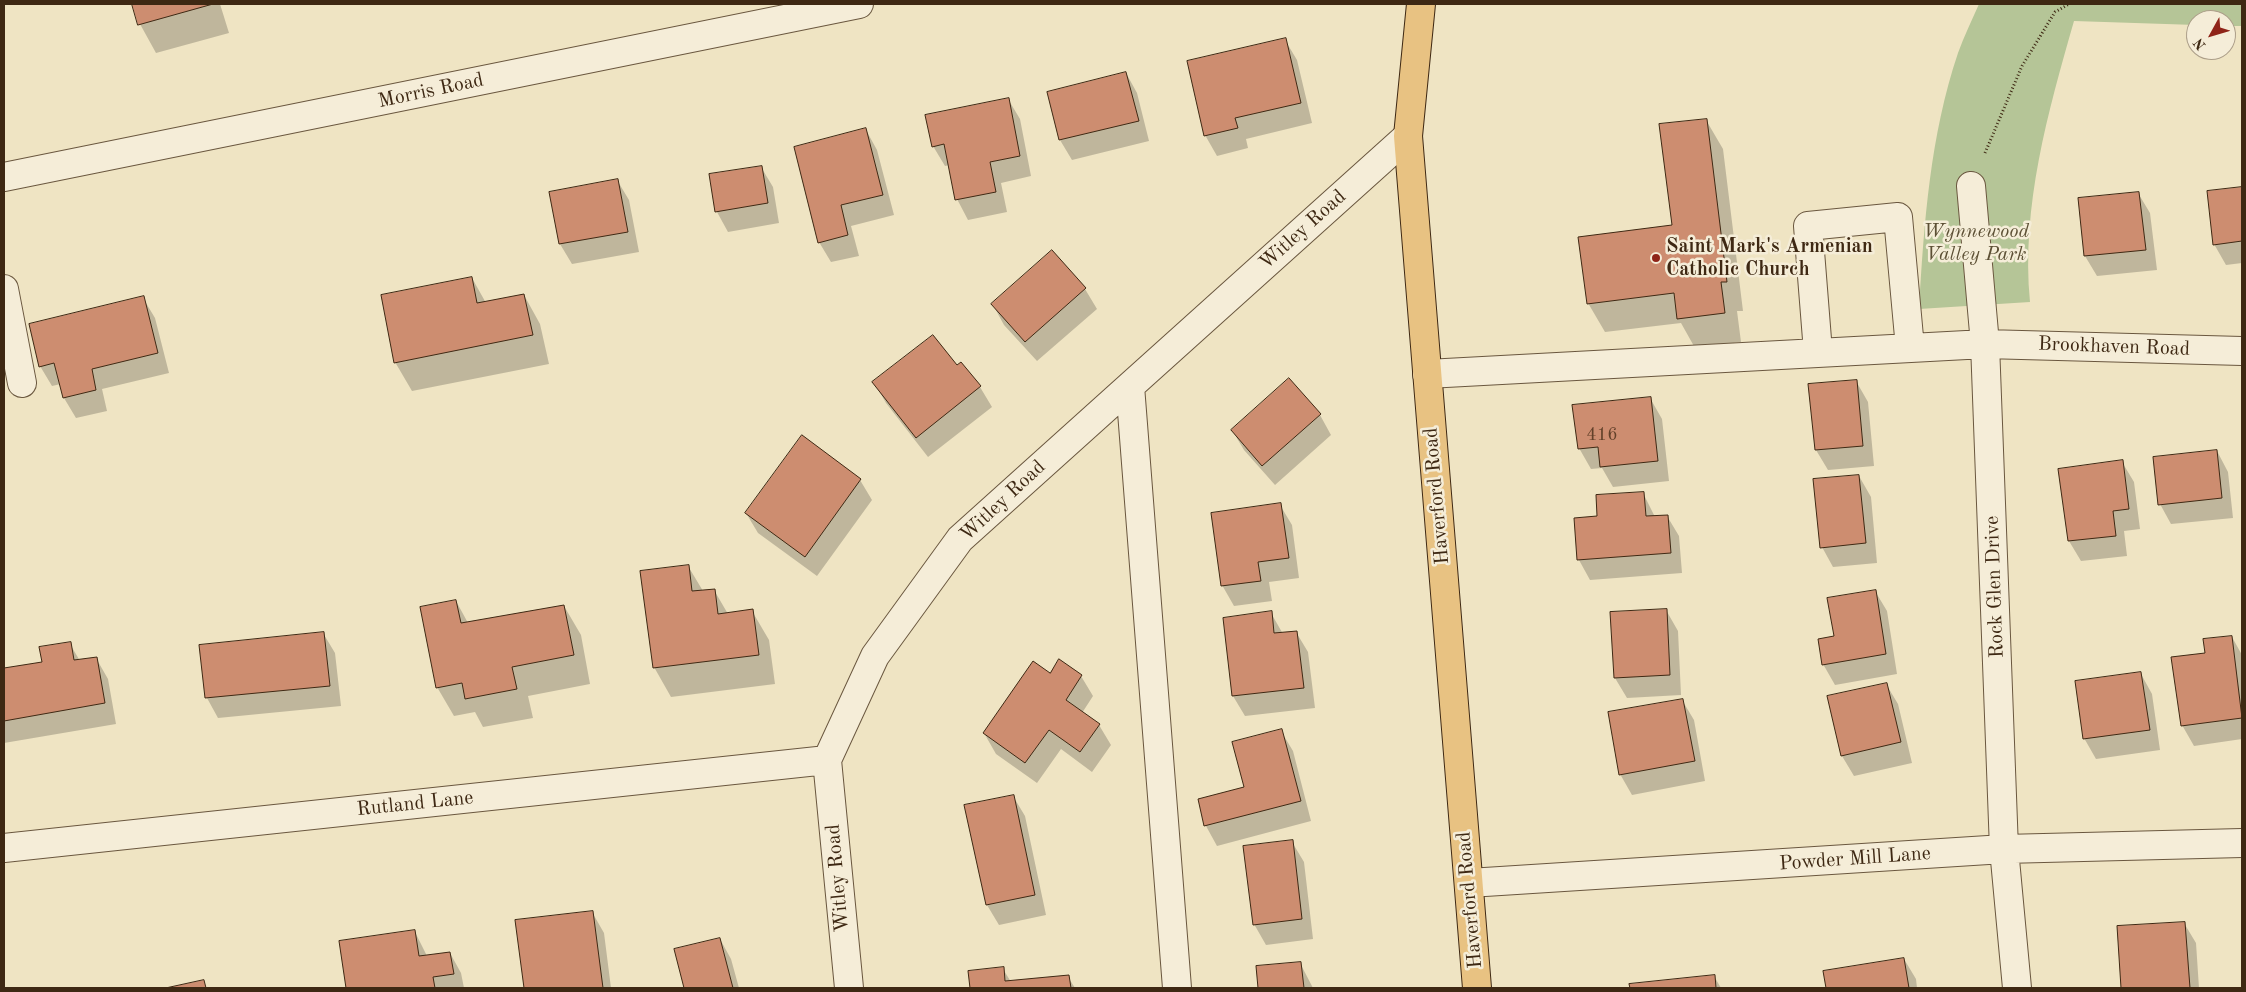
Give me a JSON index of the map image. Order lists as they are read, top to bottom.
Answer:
{
  "streets": {
    "main road": ["Haverford Road"],
    "street": [
      "Morris Road",
      "Witley Road",
      "Brookhaven Road",
      "Rock Glen Drive",
      "Rutland Lane",
      "Powder Mill Lane"
    ]
  },
  "crossings": [
    ["Witley Road", "Haverford Road"],
    ["Witley Road", "Rutland Lane"],
    ["Brookhaven Road", "Haverford Road"],
    ["Brookhaven Road", "Rock Glen Drive"],
    ["Haverford Road", "Powder Mill Lane"],
    ["Rock Glen Drive", "Powder Mill Lane"]
  ],
  "parks": ["Wynnewood Valley Park"],
  "places": ["Saint Mark's Armenian Catholic Church"],
  "house_numbers": ["416"],
  "north": "bottom left"
}
